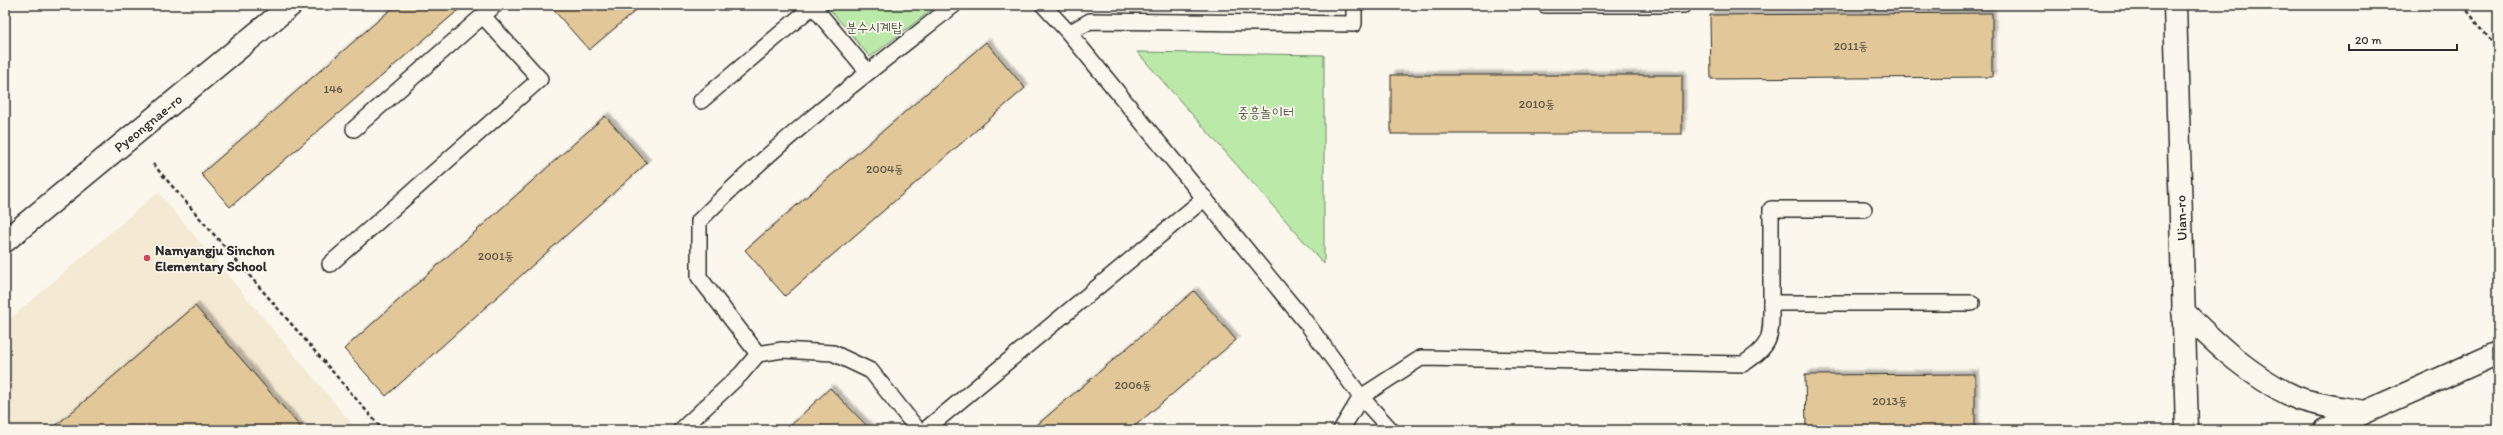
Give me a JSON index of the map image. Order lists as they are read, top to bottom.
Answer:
{
  "streets": {
    "main road": ["Pyeongnae-ro", "Uian-ro"]
  },
  "parks": ["분수시계탑", "중흥놀이터"],
  "places": ["Namyangju Sinchon Elementary School"],
  "house_numbers": [
    "2011동",
    "146",
    "2010동",
    "2004동",
    "2001동",
    "2006동",
    "2013동"
  ],
  "scale_bar": "20 m"
}
